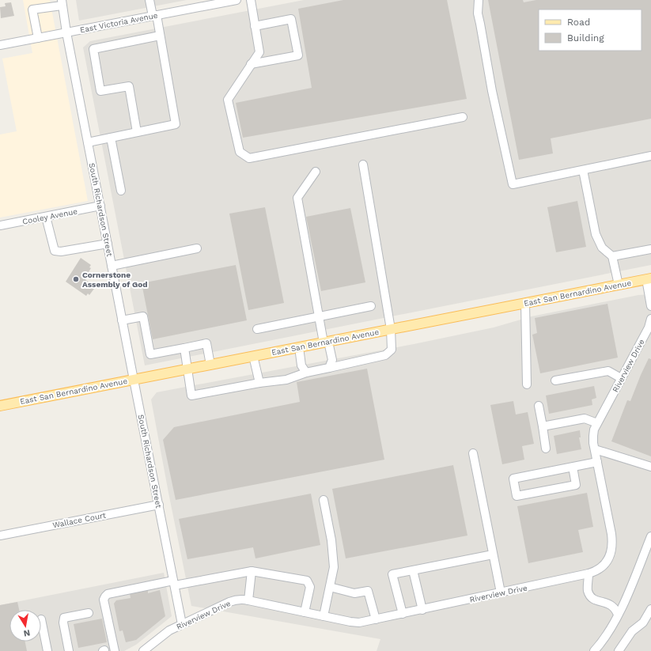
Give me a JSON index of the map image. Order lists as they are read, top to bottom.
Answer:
{
  "streets": {
    "main road": ["East San Bernardino Avenue"],
    "street": [
      "East Victoria Avenue",
      "South Richardson Street",
      "Cooley Avenue",
      "Riverview Drive",
      "Wallace Court"
    ]
  },
  "crossings": [
    ["East Victoria Avenue", "South Richardson Street"],
    ["South Richardson Street", "Cooley Avenue"],
    ["South Richardson Street", "East San Bernardino Avenue"],
    ["South Richardson Street", "Riverview Drive"],
    ["South Richardson Street", "Wallace Court"]
  ],
  "places": ["Cornerstone Assembly of God"],
  "legend": ["Road", "Building"],
  "north": "bottom"
}
